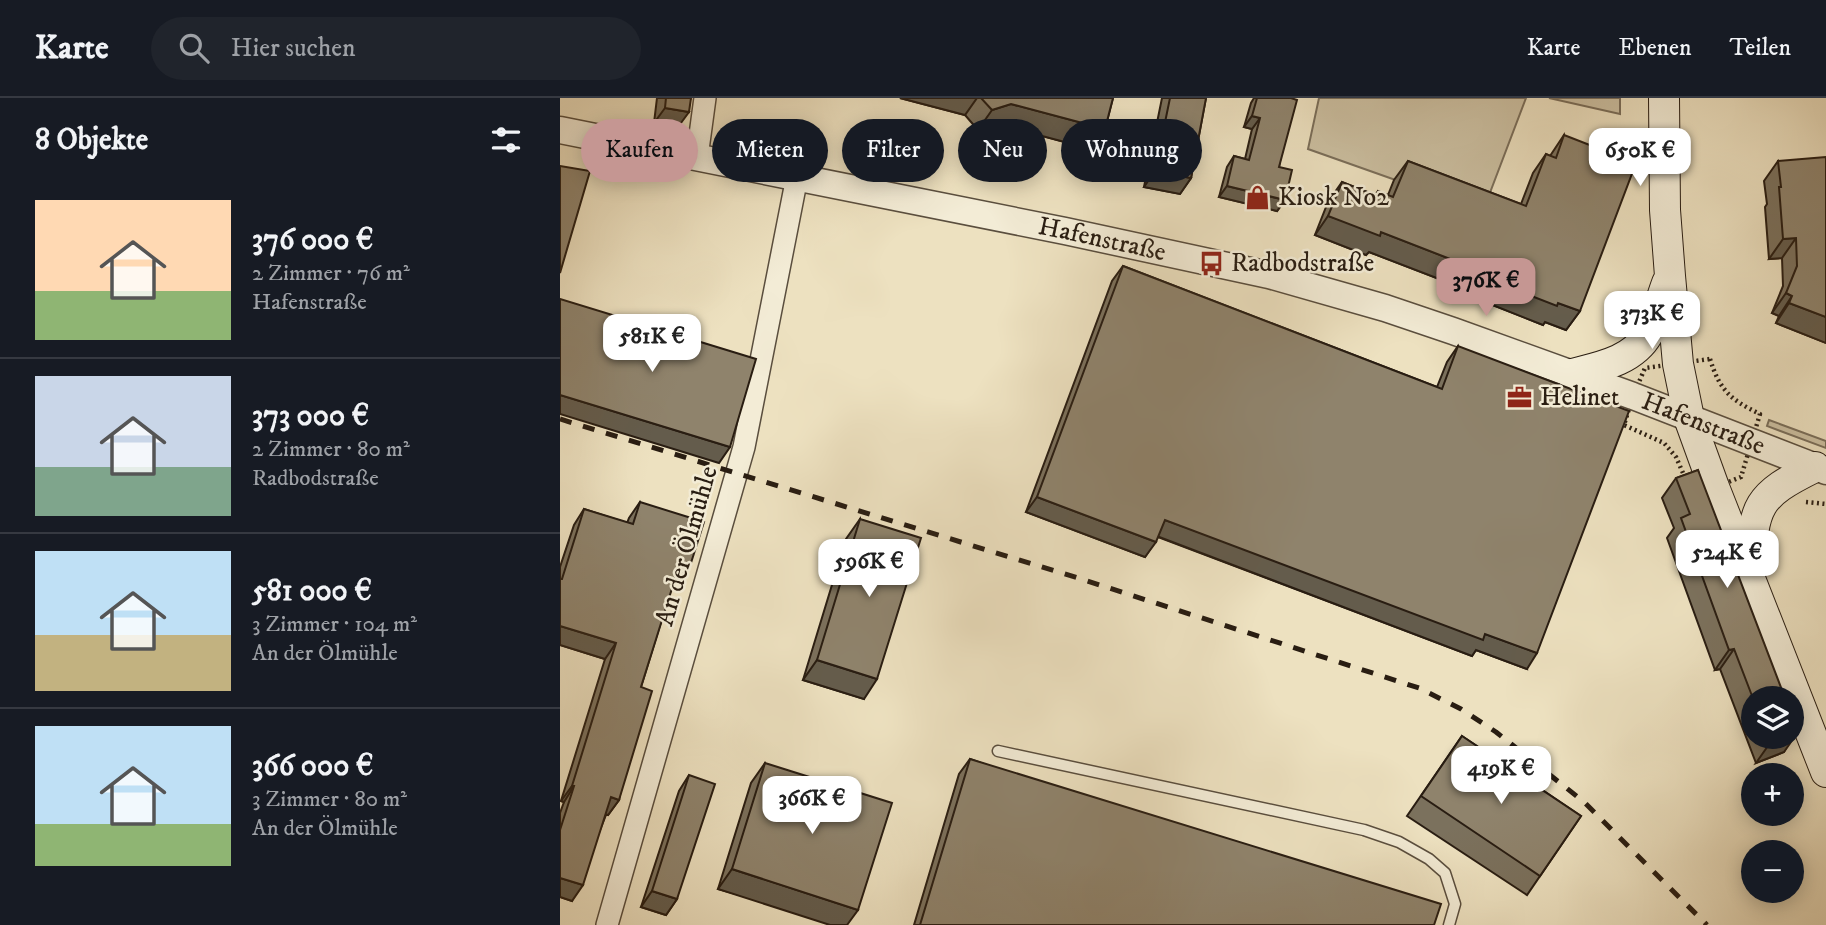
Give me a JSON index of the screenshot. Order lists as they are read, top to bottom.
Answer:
{
  "streets": {
    "street": ["Hafenstraße", "An der Ölmühle"]
  },
  "places": {
    "shop": ["Kiosk No2"],
    "bus stop": ["Radbodstraße"],
    "office": ["Helinet"]
  },
  "page": {
    "header": "Karte",
    "search": "Hier suchen",
    "nav": ["Karte", "Ebenen", "Teilen"],
    "heading": "8 Objekte",
    "chip": [
      "Kaufen",
      "Mieten",
      "Filter",
      "Neu",
      "Wohnung"
    ],
    "price": [
      "650K €",
      "376K €",
      "373K €",
      "581K €",
      "524K €",
      "596K €",
      "419K €",
      "366K €"
    ],
    "list": [
      {
        "name": "376 000 €",
        "note": "2 Zimmer · 76 m² · Hafenstraße"
      },
      {
        "name": "373 000 €",
        "note": "2 Zimmer · 80 m² · Radbodstraße"
      },
      {
        "name": "581 000 €",
        "note": "3 Zimmer · 104 m² · An der Ölmühle"
      },
      {
        "name": "366 000 €",
        "note": "3 Zimmer · 80 m² · An der Ölmühle"
      }
    ],
    "map_buttons": ["+", "−"]
  }
}
